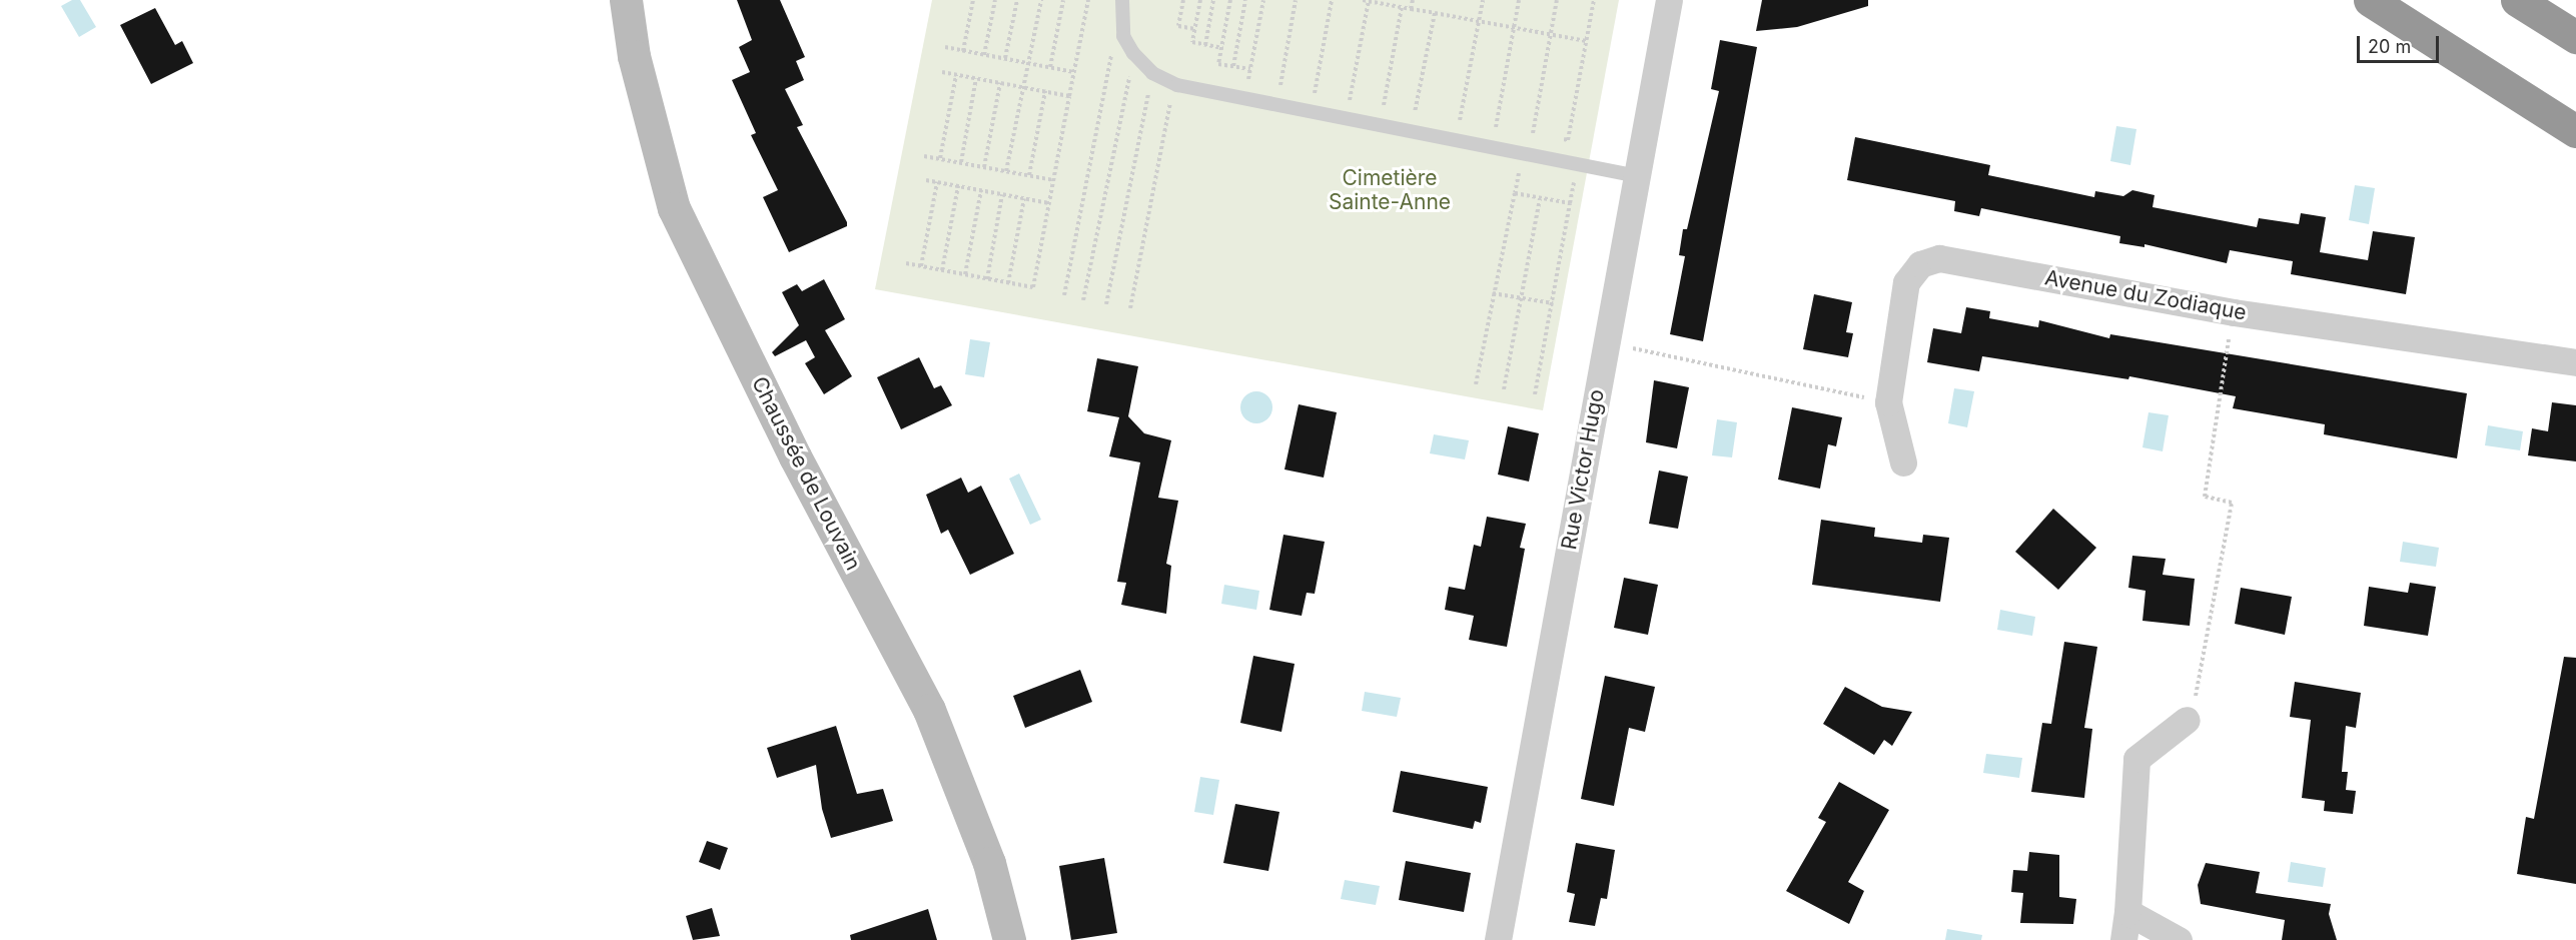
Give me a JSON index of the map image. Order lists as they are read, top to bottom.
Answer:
{
  "streets": {
    "main road": ["Chaussée de Louvain"],
    "street": ["Avenue du Zodiaque", "Rue Victor Hugo"]
  },
  "parks": ["Cimetière Sainte-Anne"],
  "scale_bar": "20 m"
}
